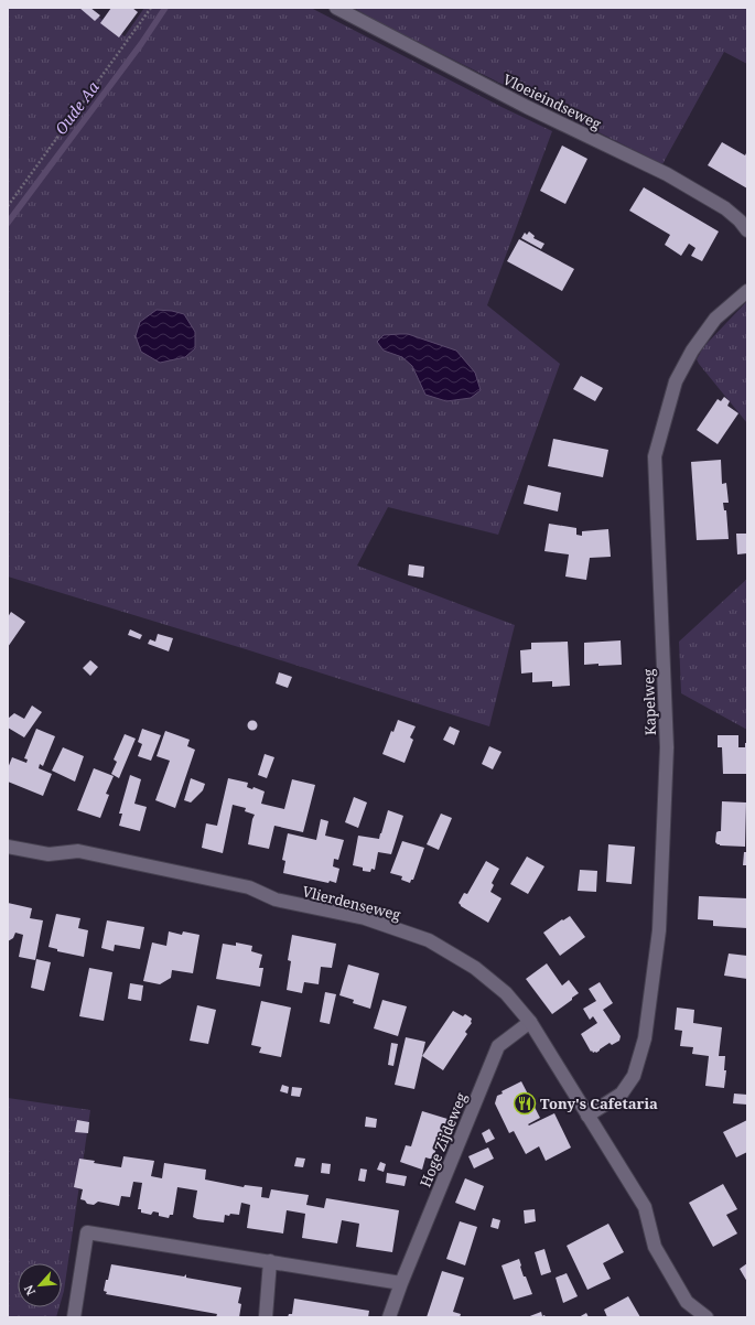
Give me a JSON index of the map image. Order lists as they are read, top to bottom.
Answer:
{
  "streets": {
    "street": [
      "Vloeieindseweg",
      "Kapelweg",
      "Vlierdenseweg",
      "Hoge Zijdeweg"
    ]
  },
  "crossings": [
    ["Kapelweg", "Vlierdenseweg"],
    ["Vlierdenseweg", "Hoge Zijdeweg"]
  ],
  "water": ["Oude Aa"],
  "places": {
    "restaurant": ["Tony's Cafetaria"]
  },
  "north": "bottom left"
}
